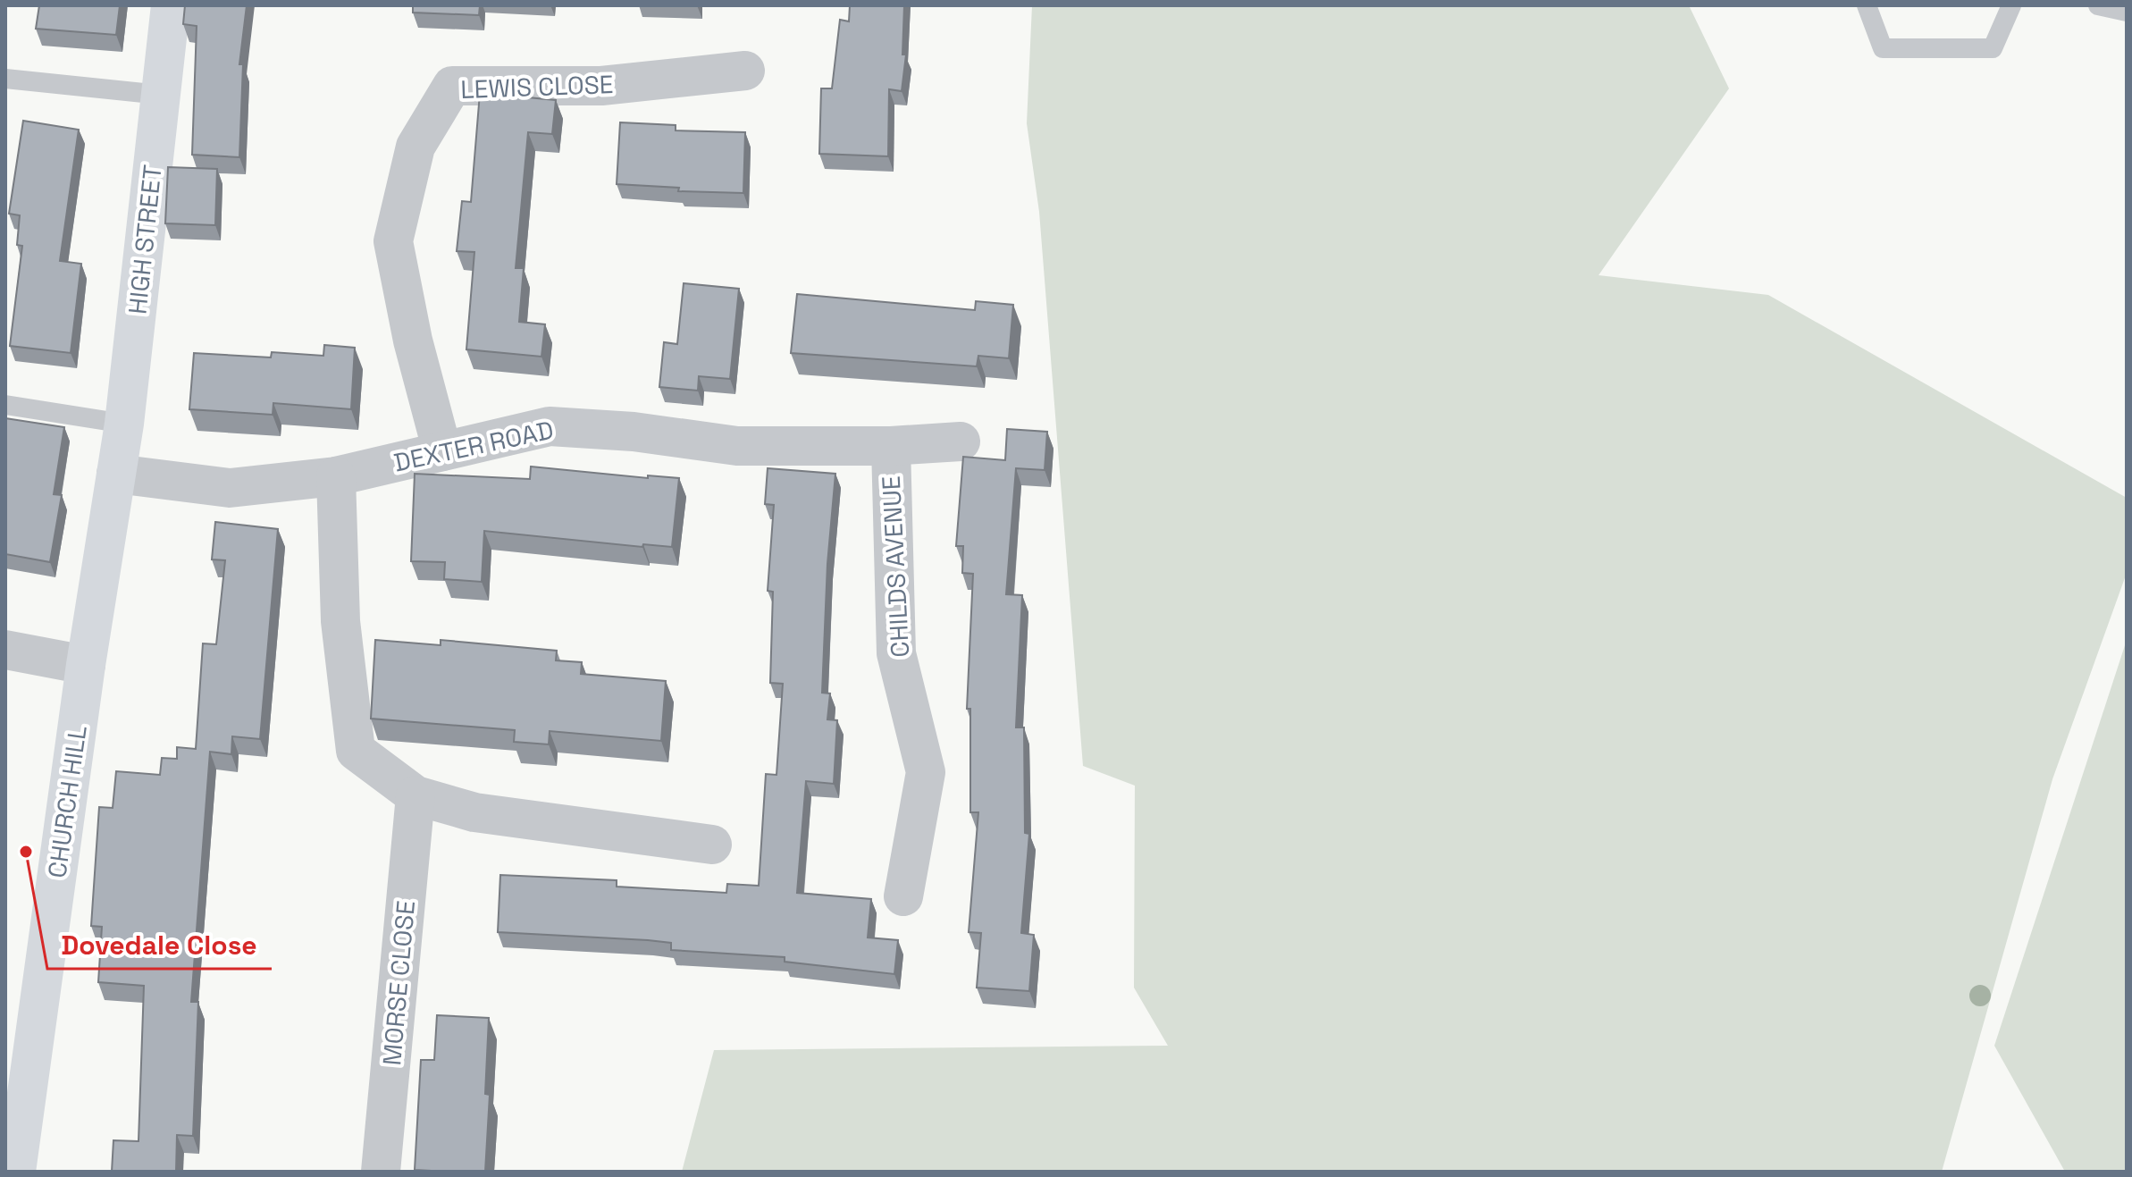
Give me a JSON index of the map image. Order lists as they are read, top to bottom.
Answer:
{
  "streets": {
    "street": [
      "LEWIS CLOSE",
      "HIGH STREET",
      "DEXTER ROAD",
      "CHILDS AVENUE",
      "CHURCH HILL",
      "MORSE CLOSE"
    ]
  },
  "crossings": [
    ["LEWIS CLOSE", "DEXTER ROAD"],
    ["HIGH STREET", "DEXTER ROAD"],
    ["HIGH STREET", "CHURCH HILL"],
    ["DEXTER ROAD", "CHILDS AVENUE"],
    ["DEXTER ROAD", "CHURCH HILL"]
  ],
  "places": ["Dovedale Close"]
}
